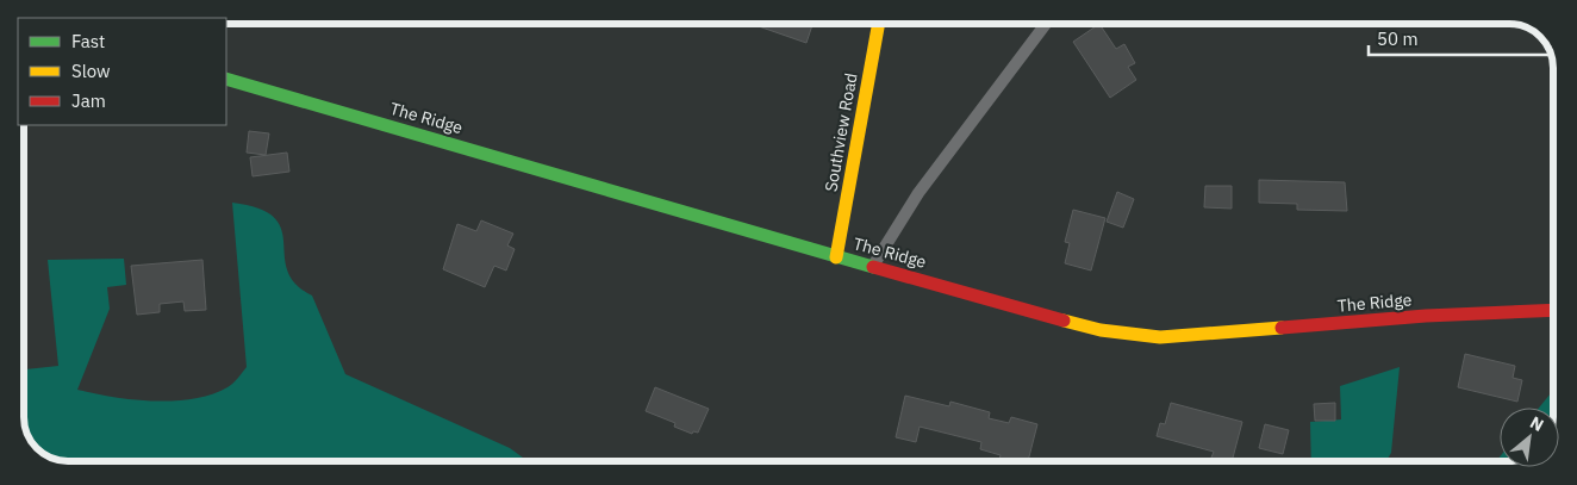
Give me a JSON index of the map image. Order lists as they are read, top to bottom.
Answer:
{
  "streets": {
    "street": ["The Ridge", "Southview Road"]
  },
  "crossings": [
    ["The Ridge", "Southview Road"]
  ],
  "legend": ["Fast", "Slow", "Jam"],
  "scale_bar": "50 m",
  "north": "top right"
}
